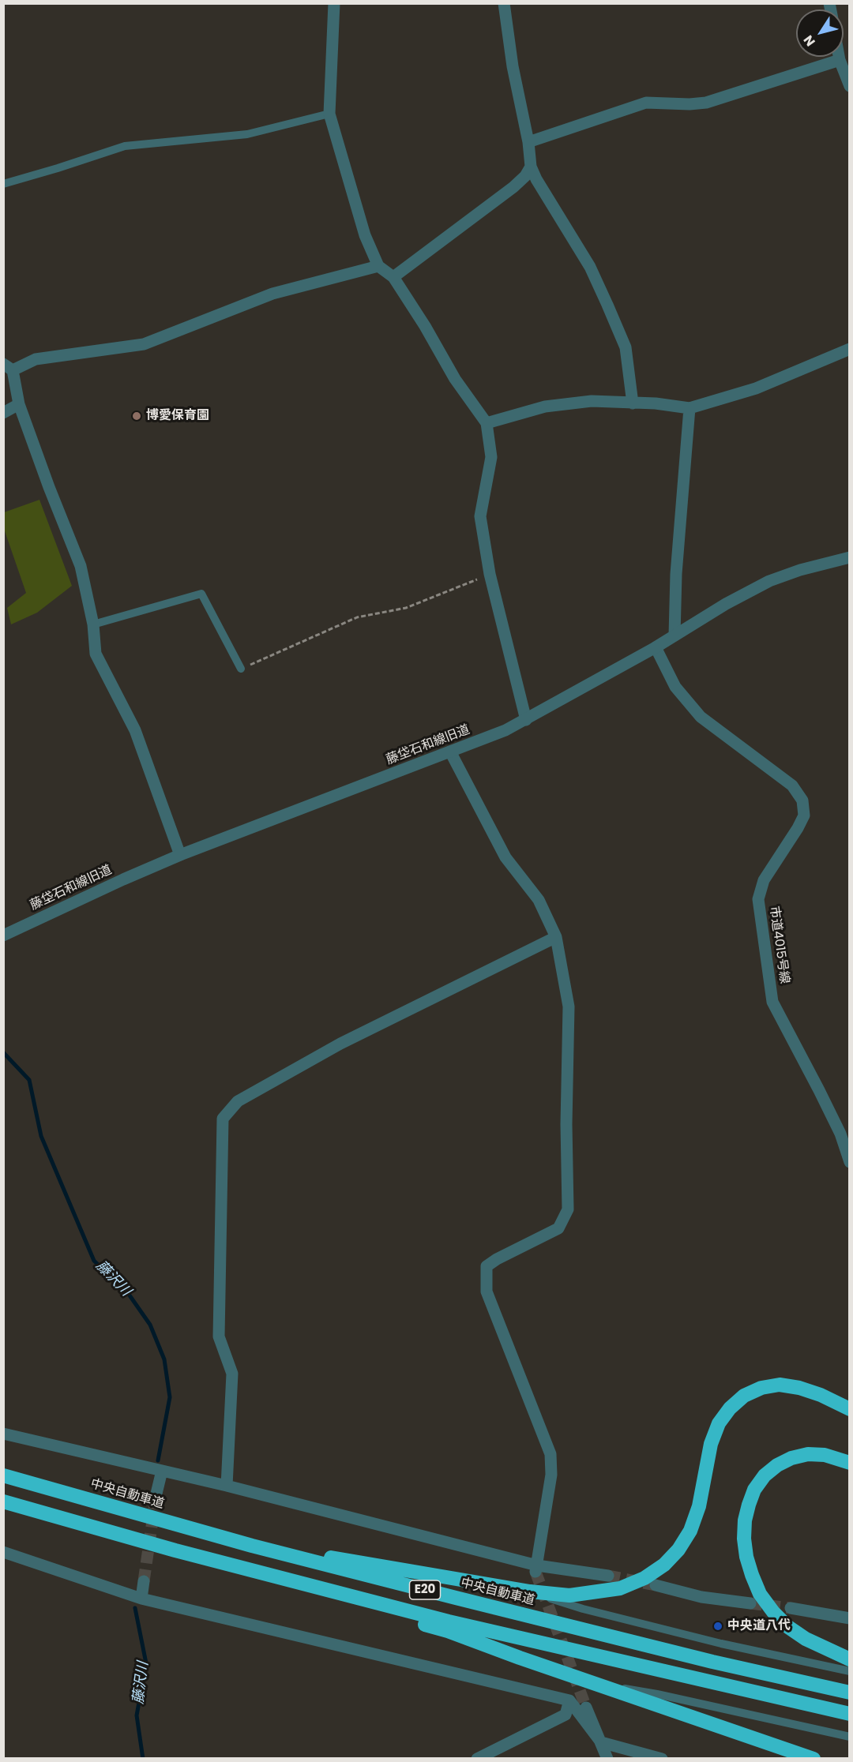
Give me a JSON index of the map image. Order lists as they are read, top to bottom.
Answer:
{
  "streets": {
    "highway": ["中央自動車道", "E20"],
    "street": ["藤垈石和線旧道", "市道4015号線"]
  },
  "crossings": [
    ["藤垈石和線旧道", "市道4015号線"]
  ],
  "water": ["藤沢川"],
  "places": ["博愛保育園", "中央道八代"],
  "north": "bottom left"
}
